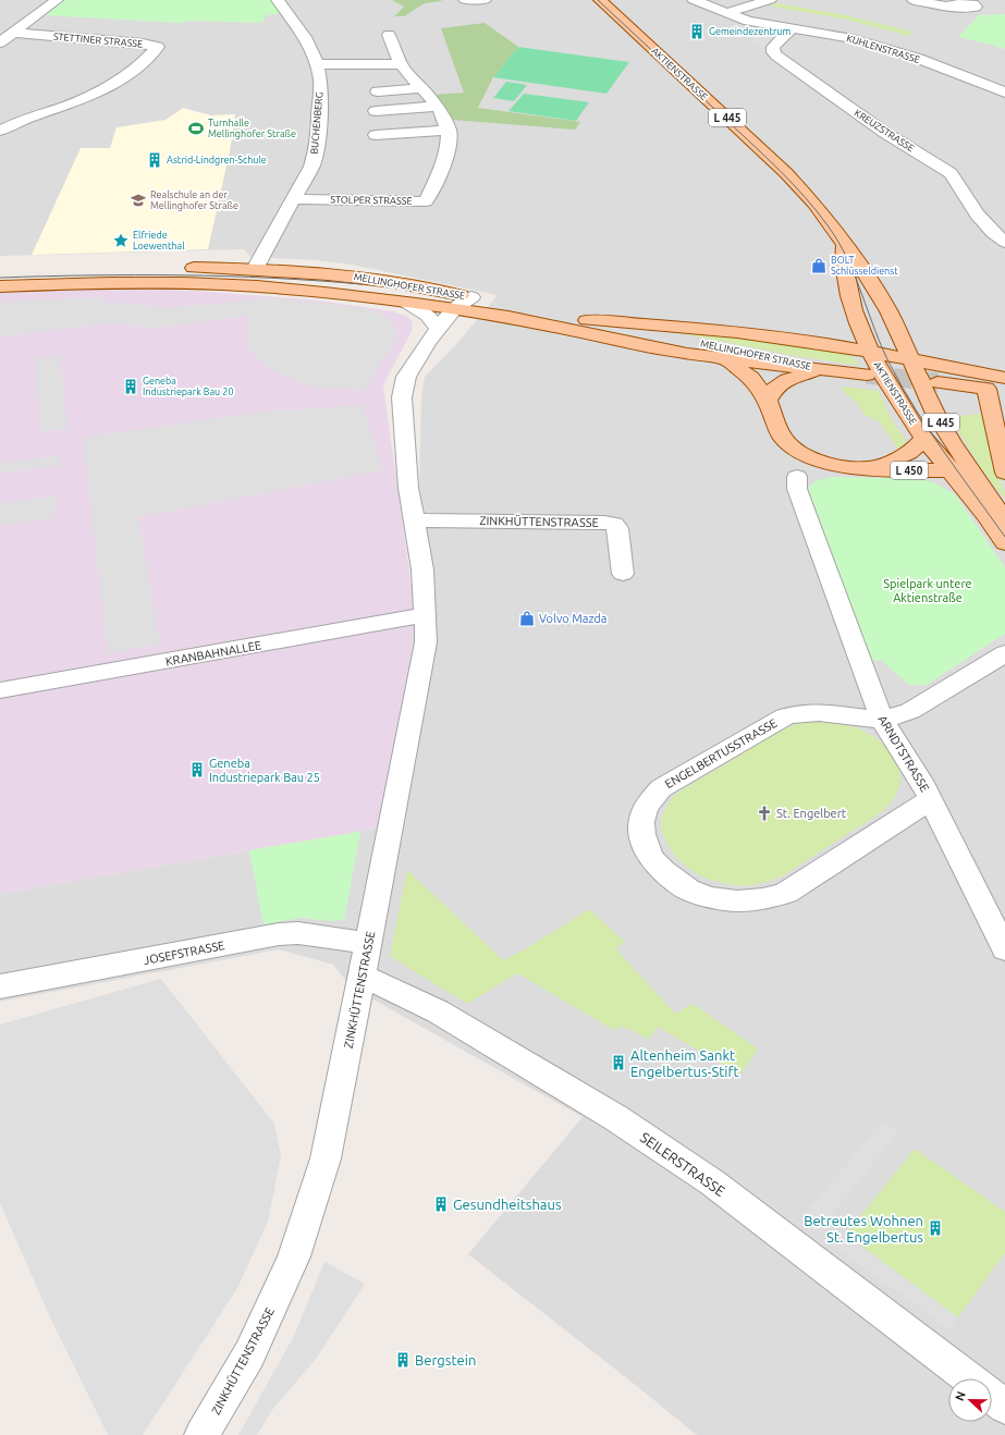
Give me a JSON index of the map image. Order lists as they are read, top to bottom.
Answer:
{
  "streets": {
    "main road": [
      "AKTIENSTRASSE",
      "L 445",
      "MELLINGHOFER STRASSE",
      "L 450"
    ],
    "street": [
      "STETTINER STRASSE",
      "KUHLENSTRASSE",
      "BUCHENBERG",
      "KREUZSTRASSE",
      "STOLPER STRASSE",
      "ZINKHÜTTENSTRASSE",
      "KRANBAHNALLEE",
      "ENGELBERTUSSTRASSE",
      "ARNDTSTRASSE",
      "JOSEFSTRASSE",
      "SEILERSTRASSE"
    ]
  },
  "crossings": [
    ["KUHLENSTRASSE", "KREUZSTRASSE"],
    ["AKTIENSTRASSE", "L 450"],
    ["BUCHENBERG", "STOLPER STRASSE"],
    ["BUCHENBERG", "MELLINGHOFER STRASSE"],
    ["MELLINGHOFER STRASSE", "L 450"],
    ["MELLINGHOFER STRASSE", "ZINKHÜTTENSTRASSE"],
    ["ZINKHÜTTENSTRASSE", "KRANBAHNALLEE"],
    ["ZINKHÜTTENSTRASSE", "JOSEFSTRASSE"],
    ["ZINKHÜTTENSTRASSE", "SEILERSTRASSE"],
    ["ENGELBERTUSSTRASSE", "ARNDTSTRASSE"]
  ],
  "parks": ["Spielpark untere Aktienstraße"],
  "places": {
    "building": [
      "Gemeindezentrum",
      "Astrid-Lindgren-Schule",
      "Geneba Industriepark Bau 20",
      "Geneba Industriepark Bau 25",
      "Altenheim Sankt Engelbertus-Stift",
      "Gesundheitshaus",
      "Betreutes Wohnen St. Engelbertus",
      "Bergstein"
    ],
    "sports": ["Turnhalle Mellinghofer Straße"],
    "school or university": ["Realschule an der Mellinghofer Straße"],
    "place": ["Elfriede Loewenthal"],
    "shop": ["BOLT Schlüsseldienst", "Volvo Mazda"],
    "church": ["St. Engelbert"]
  },
  "north": "left"
}
